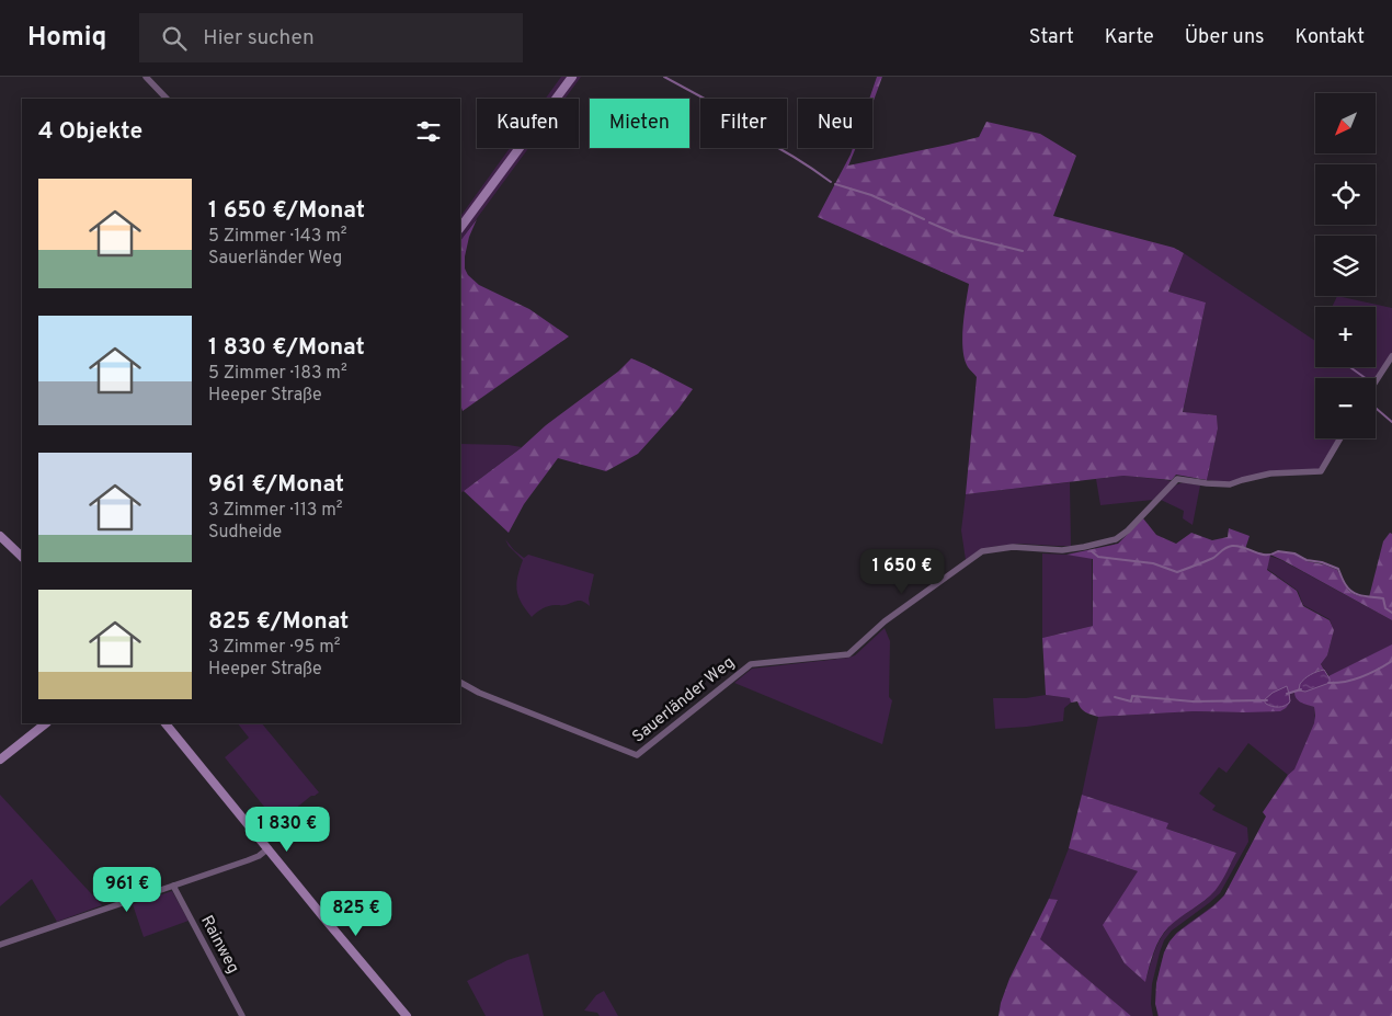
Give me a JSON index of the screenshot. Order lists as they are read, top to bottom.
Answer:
{
  "streets": {
    "street": ["Sauerländer Weg", "Rainweg"]
  },
  "north": "bottom left",
  "page": {
    "header": "Homiq",
    "search": "Hier suchen",
    "nav": [
      "Start",
      "Karte",
      "Über uns",
      "Kontakt"
    ],
    "map_buttons": ["+", "−"],
    "chip": [
      "Kaufen",
      "Mieten",
      "Filter",
      "Neu"
    ],
    "heading": "4 Objekte",
    "list": [
      {
        "name": "1 650 €/Monat",
        "note": "5 Zimmer · 143 m² · Sauerländer Weg"
      },
      {
        "name": "1 830 €/Monat",
        "note": "5 Zimmer · 183 m² · Heeper Straße"
      },
      {
        "name": "961 €/Monat",
        "note": "3 Zimmer · 113 m² · Sudheide"
      },
      {
        "name": "825 €/Monat",
        "note": "3 Zimmer · 95 m² · Heeper Straße"
      }
    ],
    "price": [
      "1 650 €",
      "1 830 €",
      "961 €",
      "825 €"
    ]
  }
}
